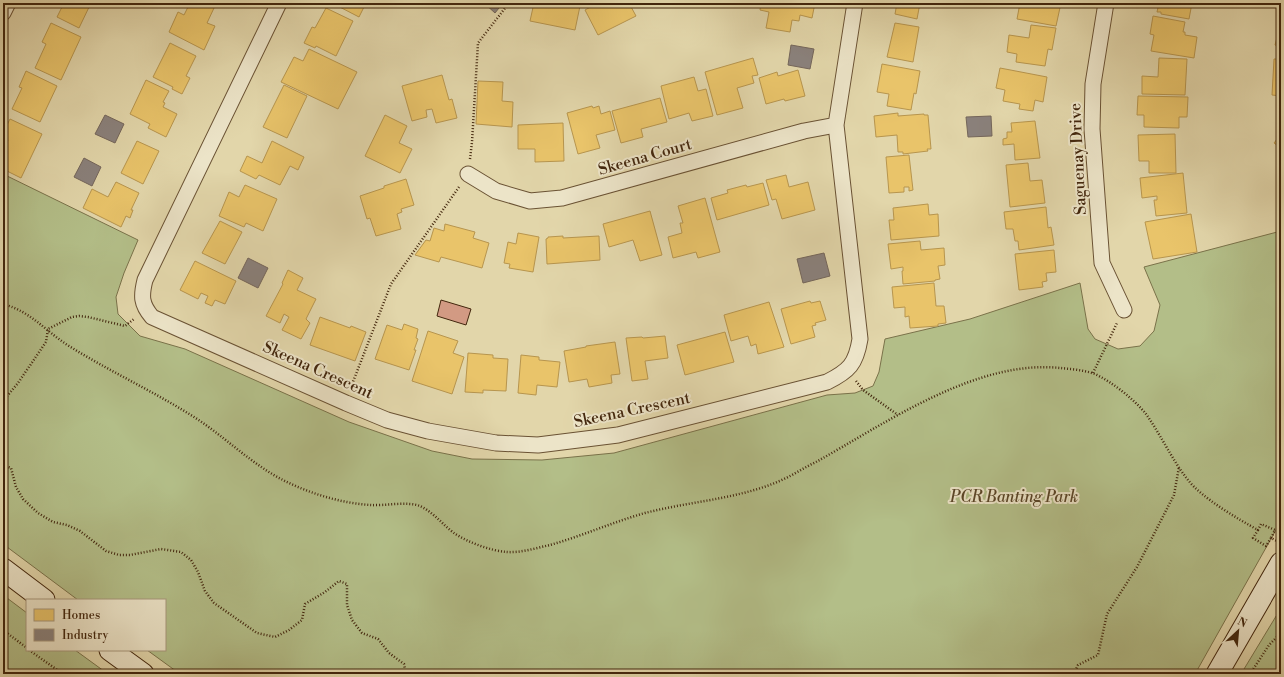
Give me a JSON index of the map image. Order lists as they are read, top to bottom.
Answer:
{
  "streets": {
    "street": ["Skeena Court", "Saguenay Drive", "Skeena Crescent"]
  },
  "crossings": [
    ["Skeena Court", "Skeena Crescent"]
  ],
  "parks": ["PCR Banting Park"],
  "legend": ["Homes", "Industry"],
  "north": "top right"
}
